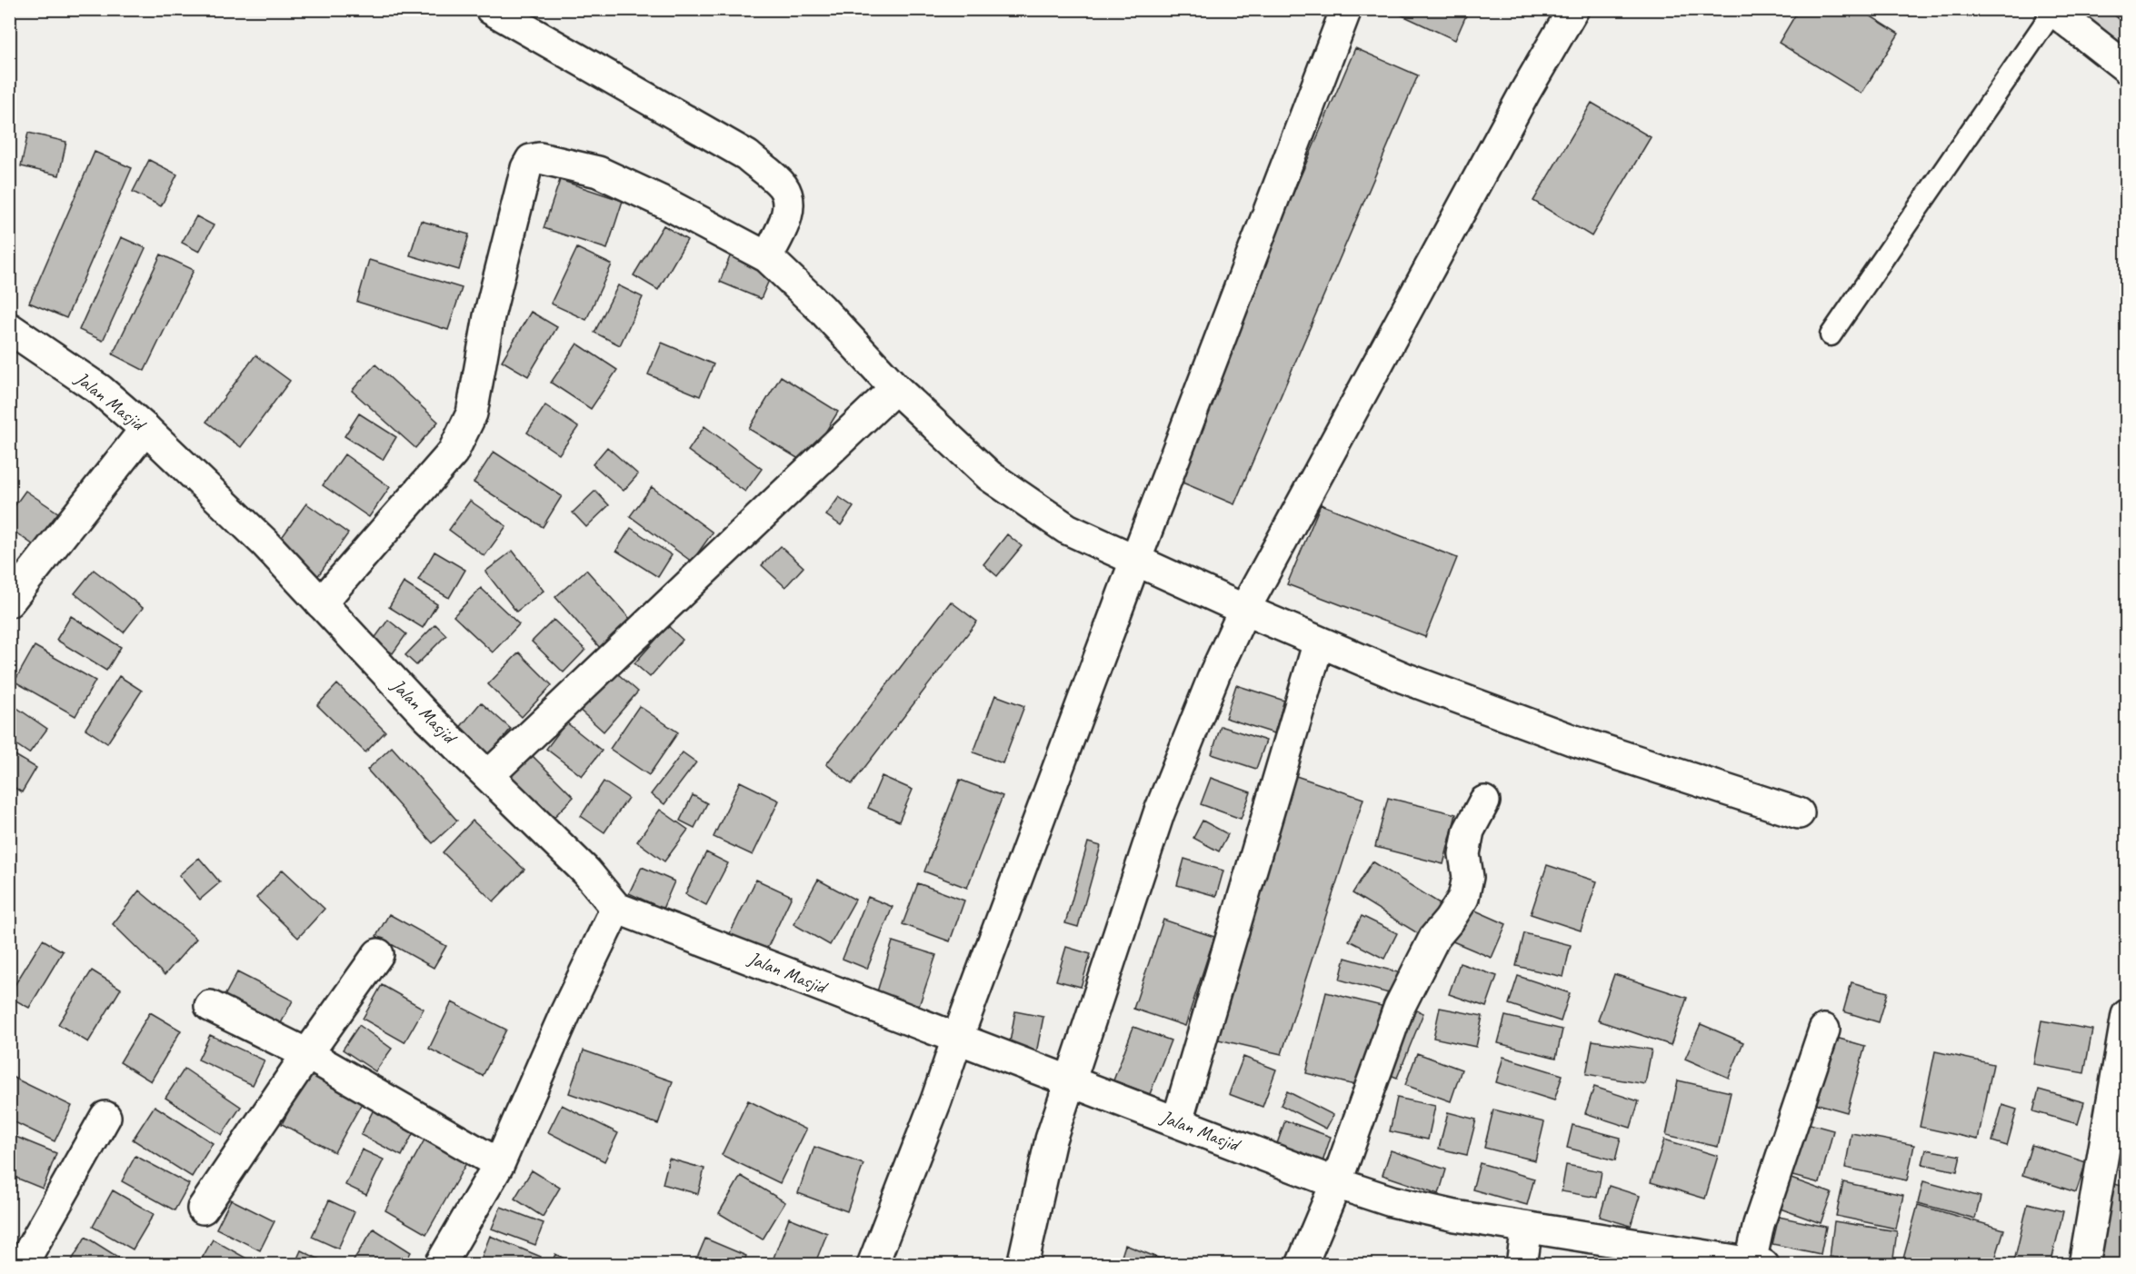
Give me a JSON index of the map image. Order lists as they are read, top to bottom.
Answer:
{
  "streets": {
    "street": ["Jalan Masjid"]
  }
}
